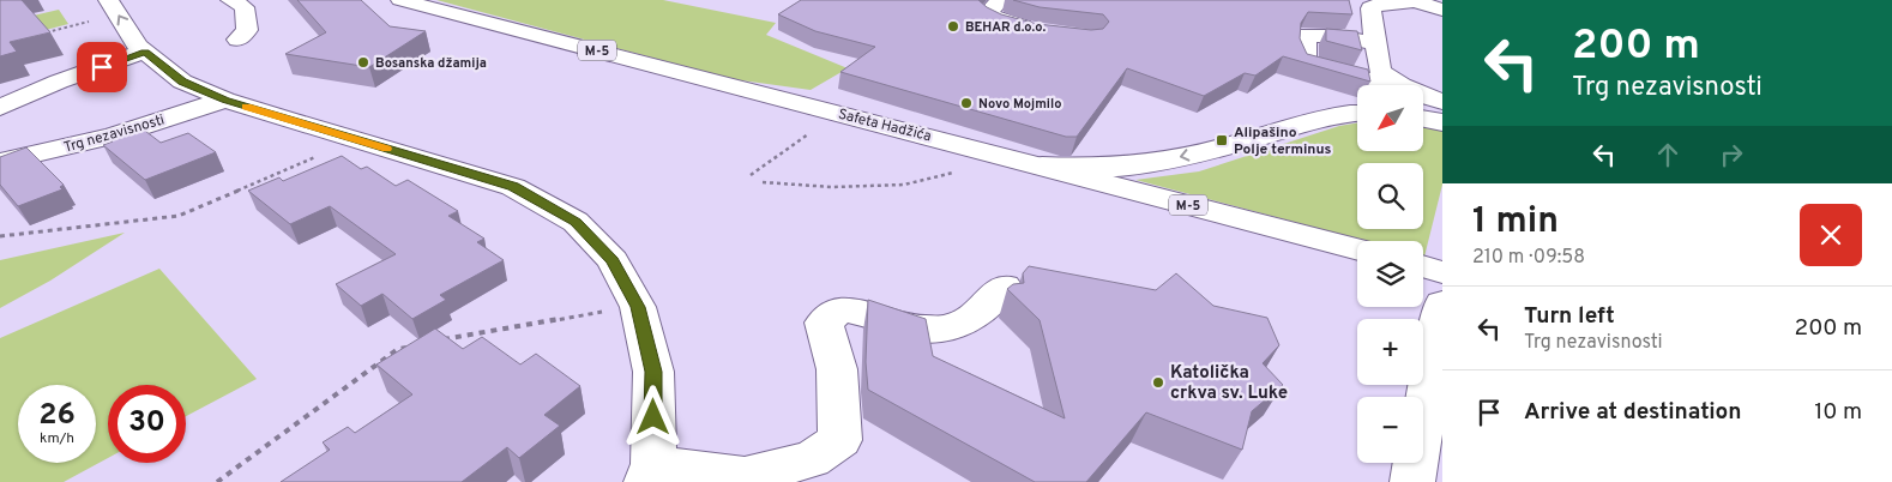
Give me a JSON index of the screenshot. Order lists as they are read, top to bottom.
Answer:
{
  "streets": {
    "street": ["M-5", "Safeta Hadžića", "Trg nezavisnosti"]
  },
  "places": {
    "other": [
      "BEHAR d.o.o.",
      "Bosanska džamija",
      "Novo Mojmilo",
      "Katolička crkva sv. Luke"
    ],
    "transit": ["Alipašino Polje terminus"]
  },
  "north": "bottom left",
  "page": {
    "turn": ["200 m", "Trg nezavisnosti"],
    "map_buttons": ["+", "−"],
    "heading": ["1 min", "210 m · 09:58"],
    "list": [
      {
        "name": "Turn left",
        "note": "Trg nezavisnosti",
        "value": "200 m"
      },
      {
        "name": "Arrive at destination",
        "value": "10 m"
      }
    ],
    "speed": "26 km/h",
    "limit": "30"
  }
}
